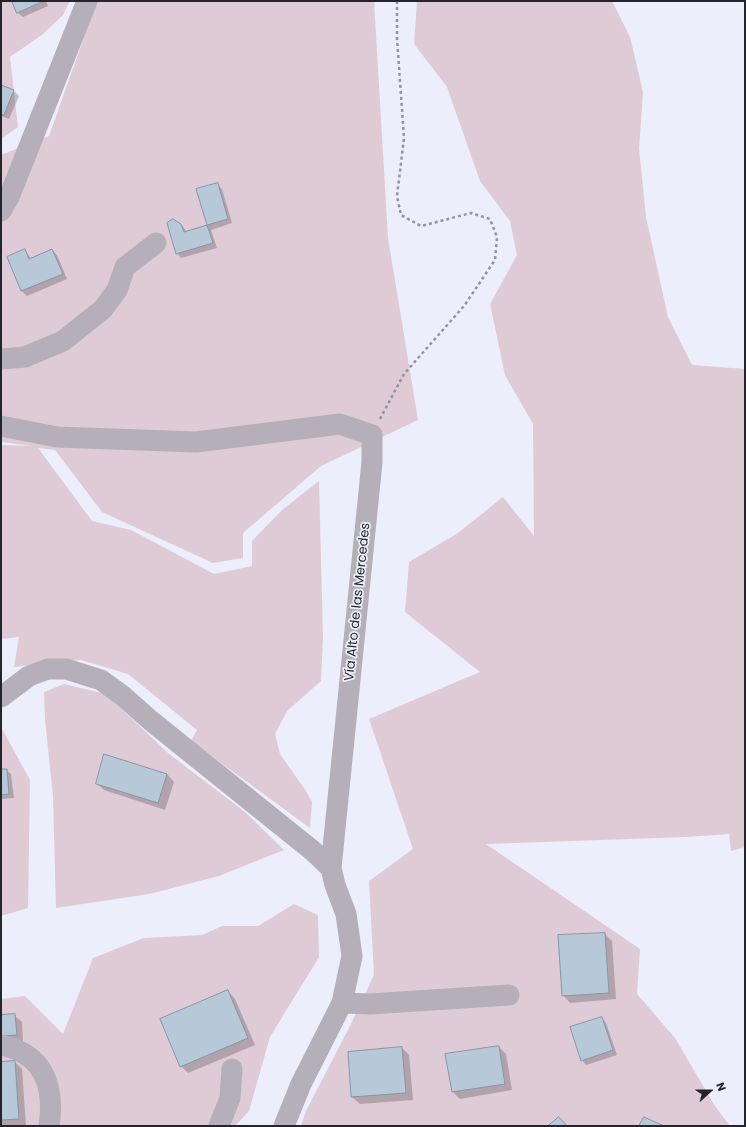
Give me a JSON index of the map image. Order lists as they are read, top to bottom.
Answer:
{
  "streets": {
    "street": ["Vía Alto de las Mercedes"]
  },
  "north": "right"
}
